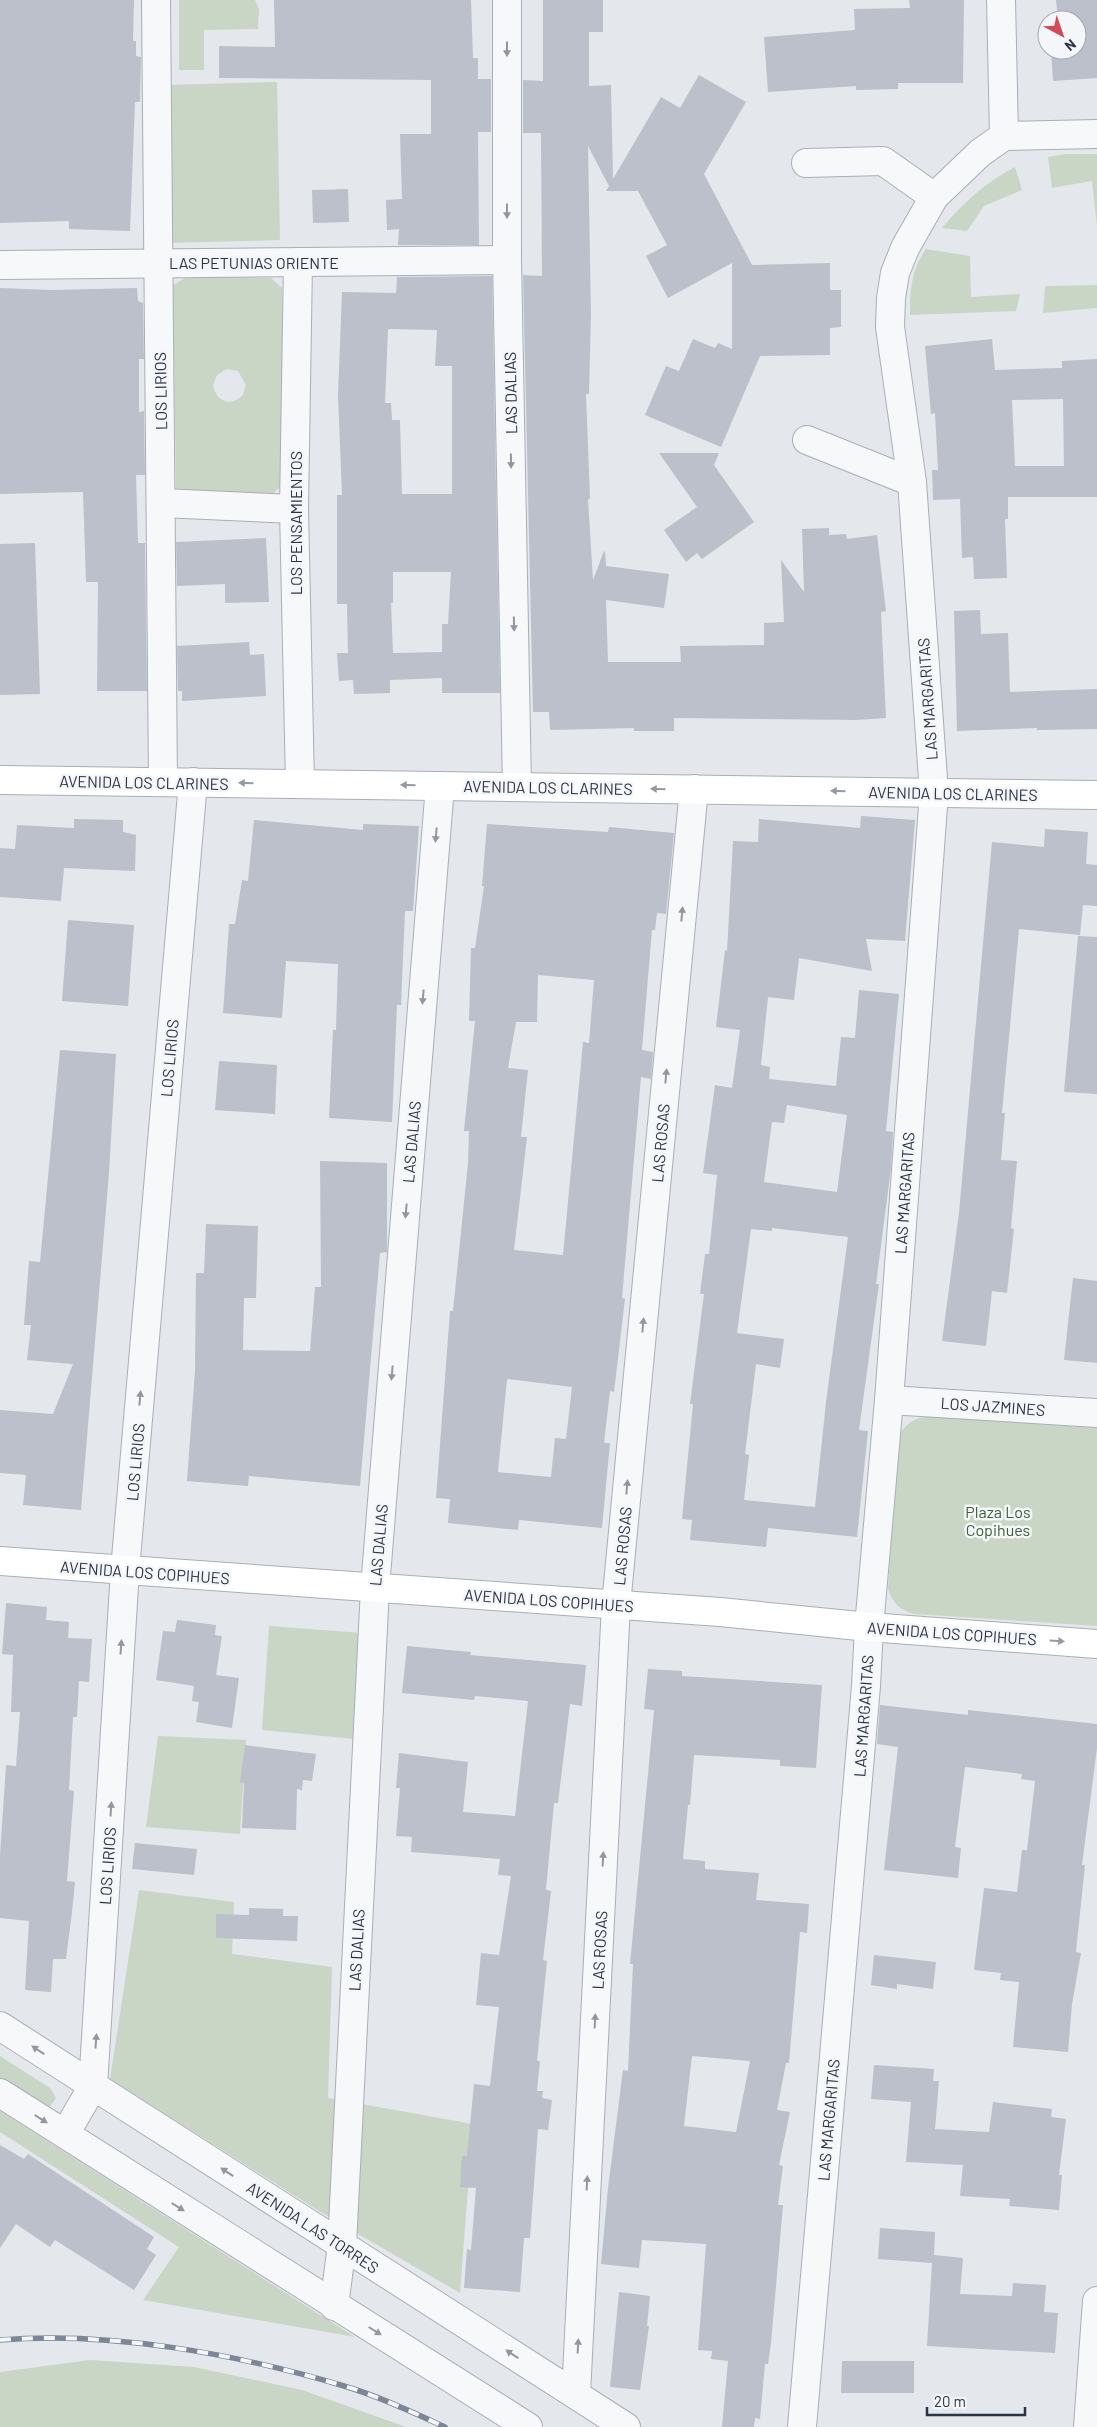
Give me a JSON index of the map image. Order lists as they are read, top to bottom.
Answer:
{
  "streets": {
    "main road": ["AVENIDA LOS CLARINES", "AVENIDA LOS COPIHUES"],
    "street": [
      "LAS PETUNIAS ORIENTE",
      "LOS LIRIOS",
      "LAS DALIAS",
      "LOS PENSAMIENTOS",
      "LAS MARGARITAS",
      "LAS ROSAS",
      "LOS JAZMINES",
      "AVENIDA LAS TORRES"
    ]
  },
  "crossings": [
    ["LAS PETUNIAS ORIENTE", "LOS LIRIOS"],
    ["LAS PETUNIAS ORIENTE", "LAS DALIAS"],
    ["LAS PETUNIAS ORIENTE", "LOS PENSAMIENTOS"],
    ["LOS LIRIOS", "AVENIDA LOS CLARINES"],
    ["LOS LIRIOS", "AVENIDA LOS COPIHUES"],
    ["LOS LIRIOS", "AVENIDA LAS TORRES"],
    ["LAS DALIAS", "AVENIDA LOS CLARINES"],
    ["LAS DALIAS", "AVENIDA LOS COPIHUES"],
    ["LAS DALIAS", "AVENIDA LAS TORRES"],
    ["LOS PENSAMIENTOS", "AVENIDA LOS CLARINES"],
    ["LAS MARGARITAS", "AVENIDA LOS CLARINES"],
    ["LAS MARGARITAS", "LOS JAZMINES"],
    ["LAS MARGARITAS", "AVENIDA LOS COPIHUES"],
    ["AVENIDA LOS CLARINES", "LAS ROSAS"],
    ["LAS ROSAS", "AVENIDA LOS COPIHUES"],
    ["LAS ROSAS", "AVENIDA LAS TORRES"]
  ],
  "one_way": [
    "LOS LIRIOS",
    "LAS DALIAS",
    "AVENIDA LOS CLARINES",
    "LAS ROSAS"
  ],
  "parks": ["Plaza Los Copihues"],
  "scale_bar": "20 m",
  "north": "bottom right"
}
